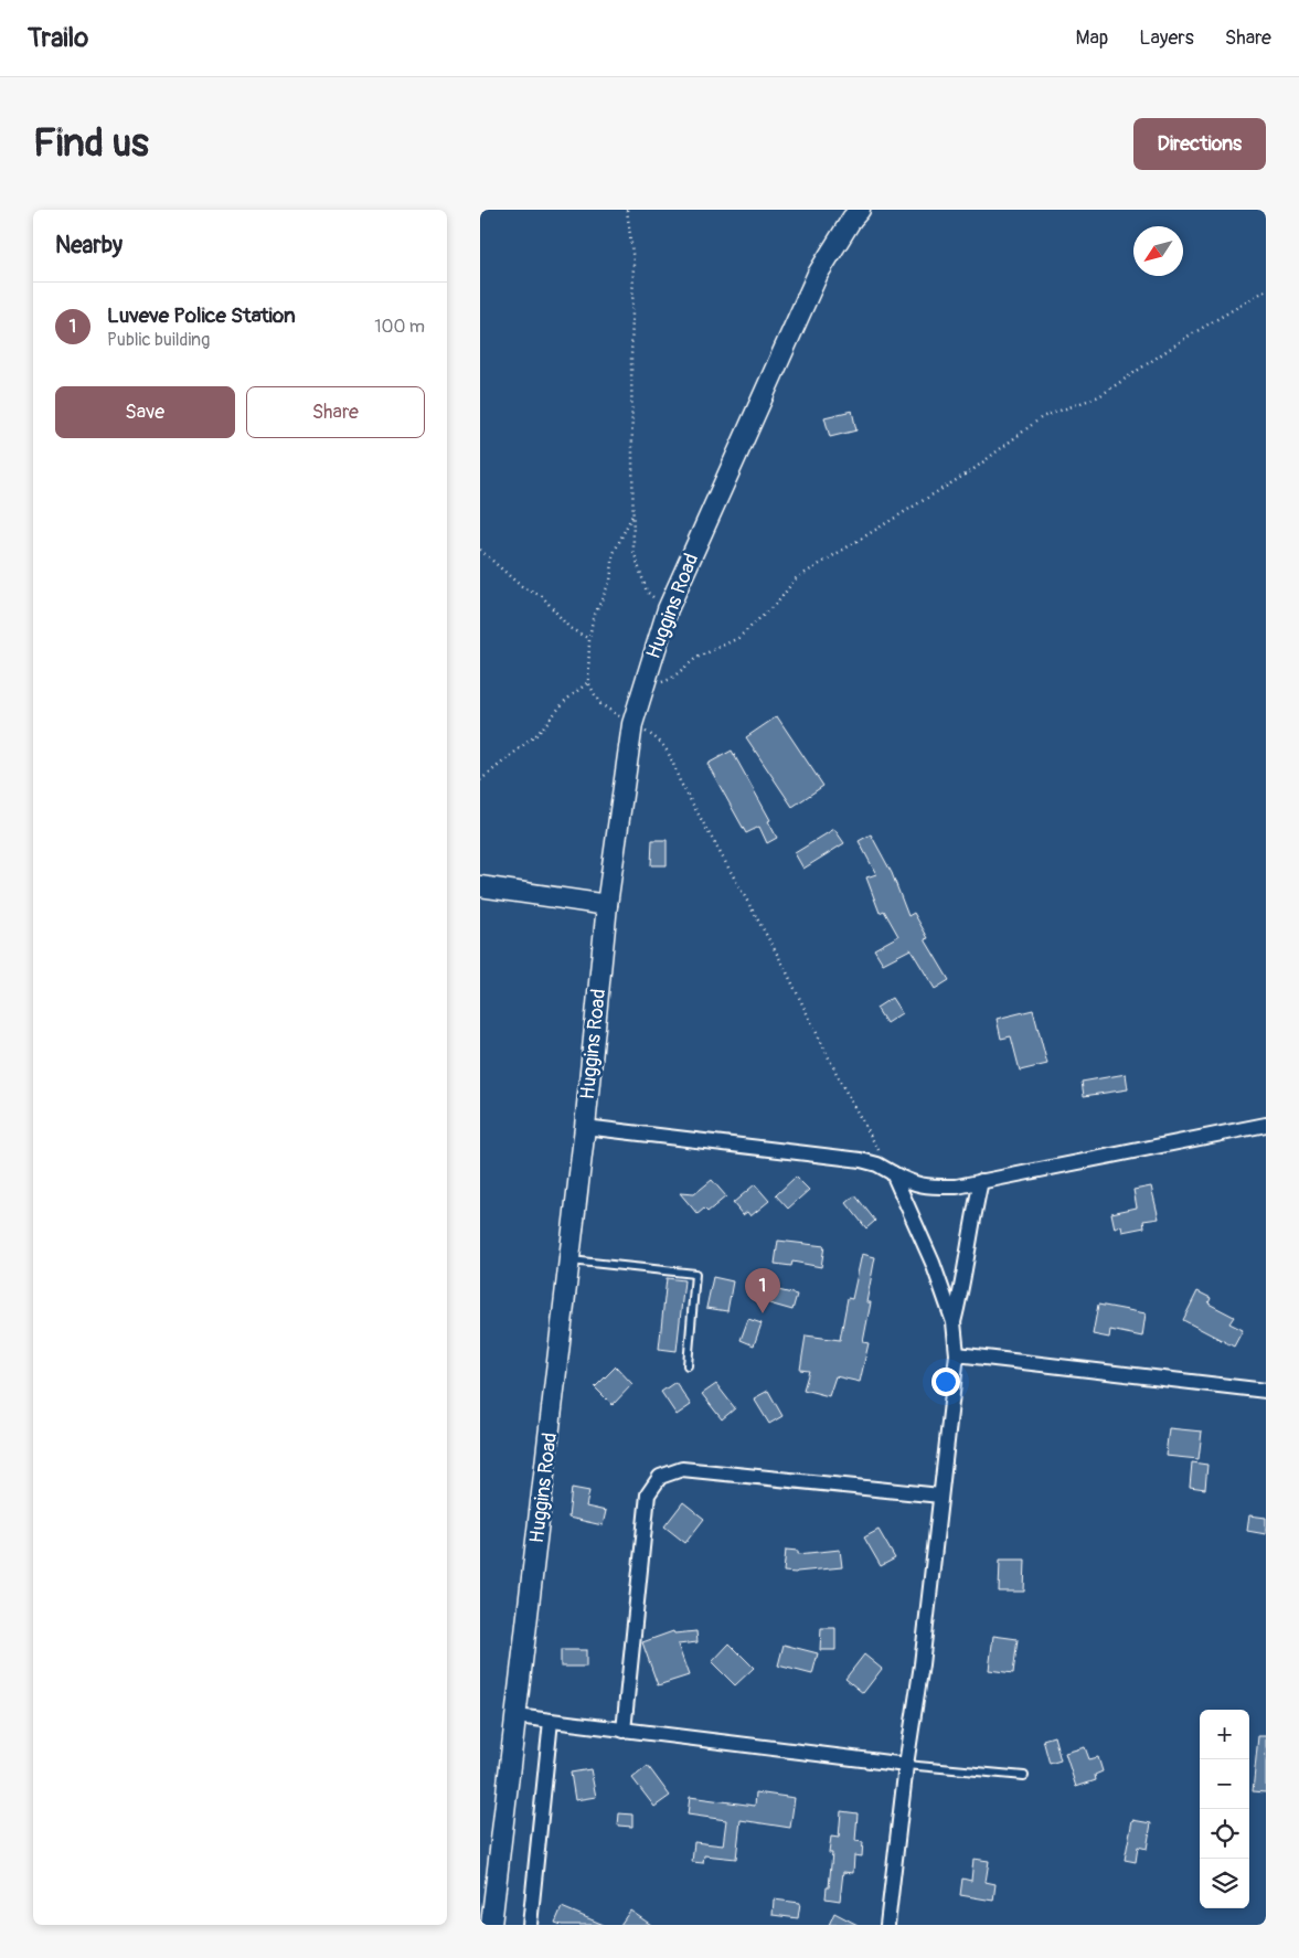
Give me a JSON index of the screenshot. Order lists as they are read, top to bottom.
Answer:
{
  "streets": {
    "street": ["Huggins Road"]
  },
  "north": "bottom left",
  "page": {
    "header": "Trailo",
    "nav": ["Map", "Layers", "Share"],
    "buttons": [
      "Directions",
      ["Save", "Share"]
    ],
    "title": "Find us",
    "heading": "Nearby",
    "list": [
      {
        "mark": "1",
        "name": "Luveve Police Station",
        "note": "Public building",
        "value": "100 m"
      }
    ],
    "pins": "1",
    "map_buttons": ["+", "−"]
  }
}
